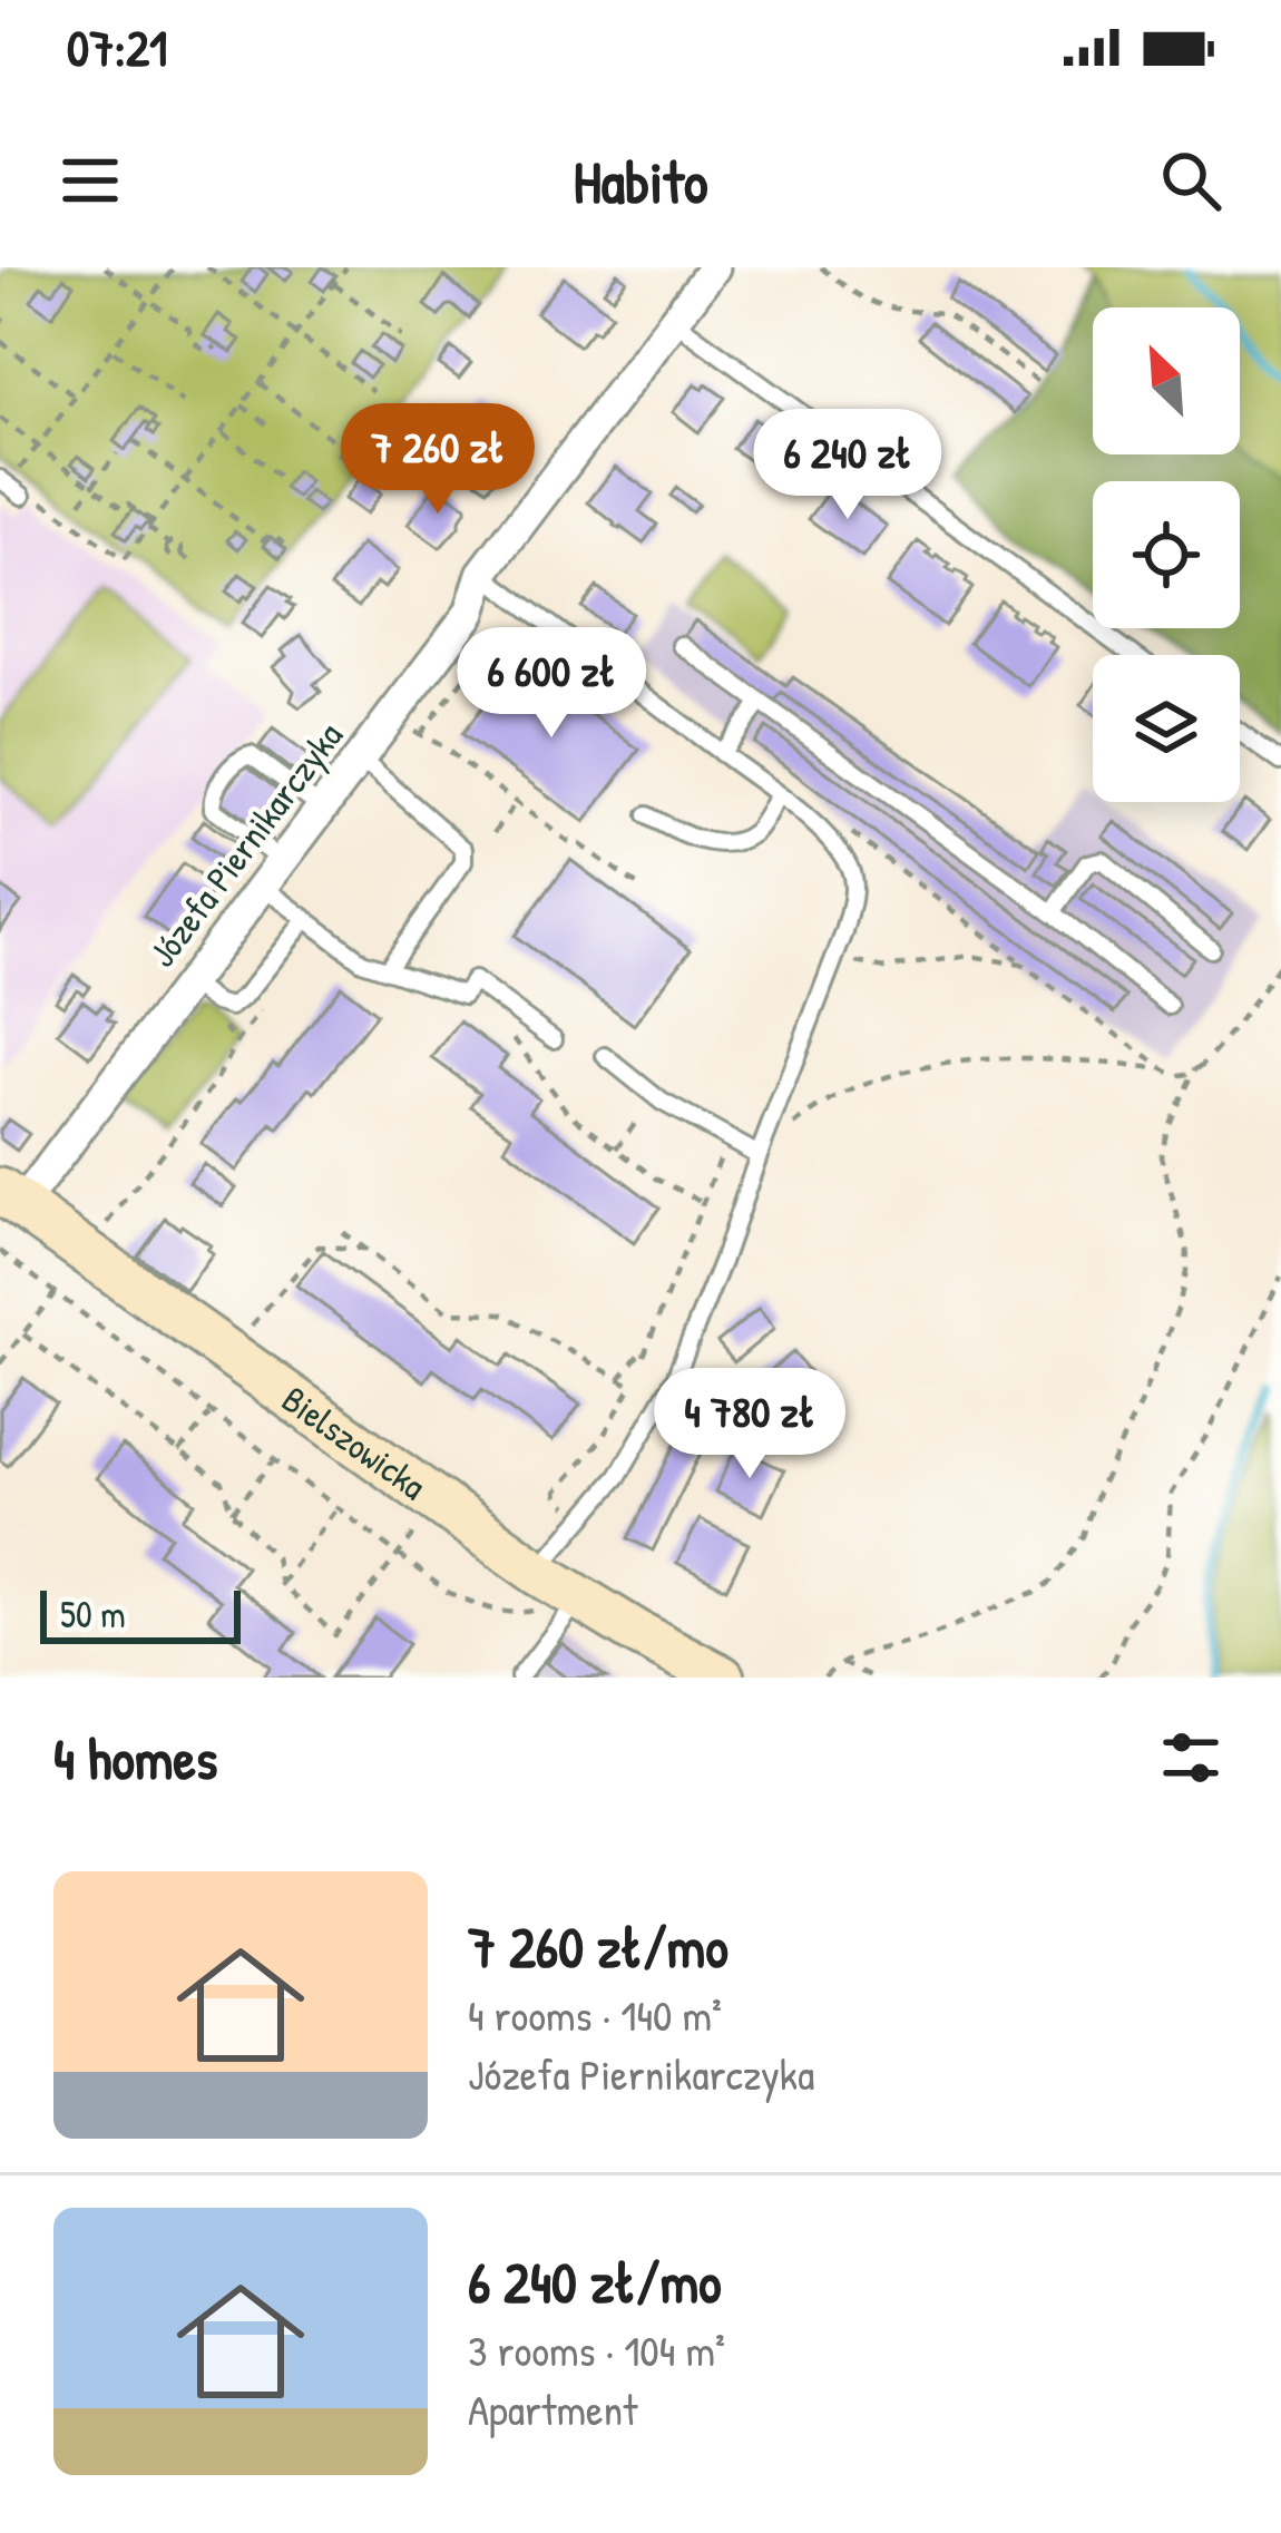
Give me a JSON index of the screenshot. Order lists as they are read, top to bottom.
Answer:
{
  "streets": {
    "street": ["Józefa Piernikarczyka", "Bielszowicka"]
  },
  "crossings": [
    ["Józefa Piernikarczyka", "Bielszowicka"]
  ],
  "scale_bar": "50 m",
  "north": "top left",
  "page": {
    "status": "07:21",
    "header": "Habito",
    "price": [
      "7 260 zł",
      "6 240 zł",
      "6 600 zł",
      "4 780 zł"
    ],
    "scale": "50 m",
    "heading": "4 homes",
    "list": [
      {
        "name": "7 260 zł/mo",
        "note": "4 rooms · 140 m² · Józefa Piernikarczyka"
      },
      {
        "name": "6 240 zł/mo",
        "note": "3 rooms · 104 m² · Apartment"
      }
    ]
  }
}
